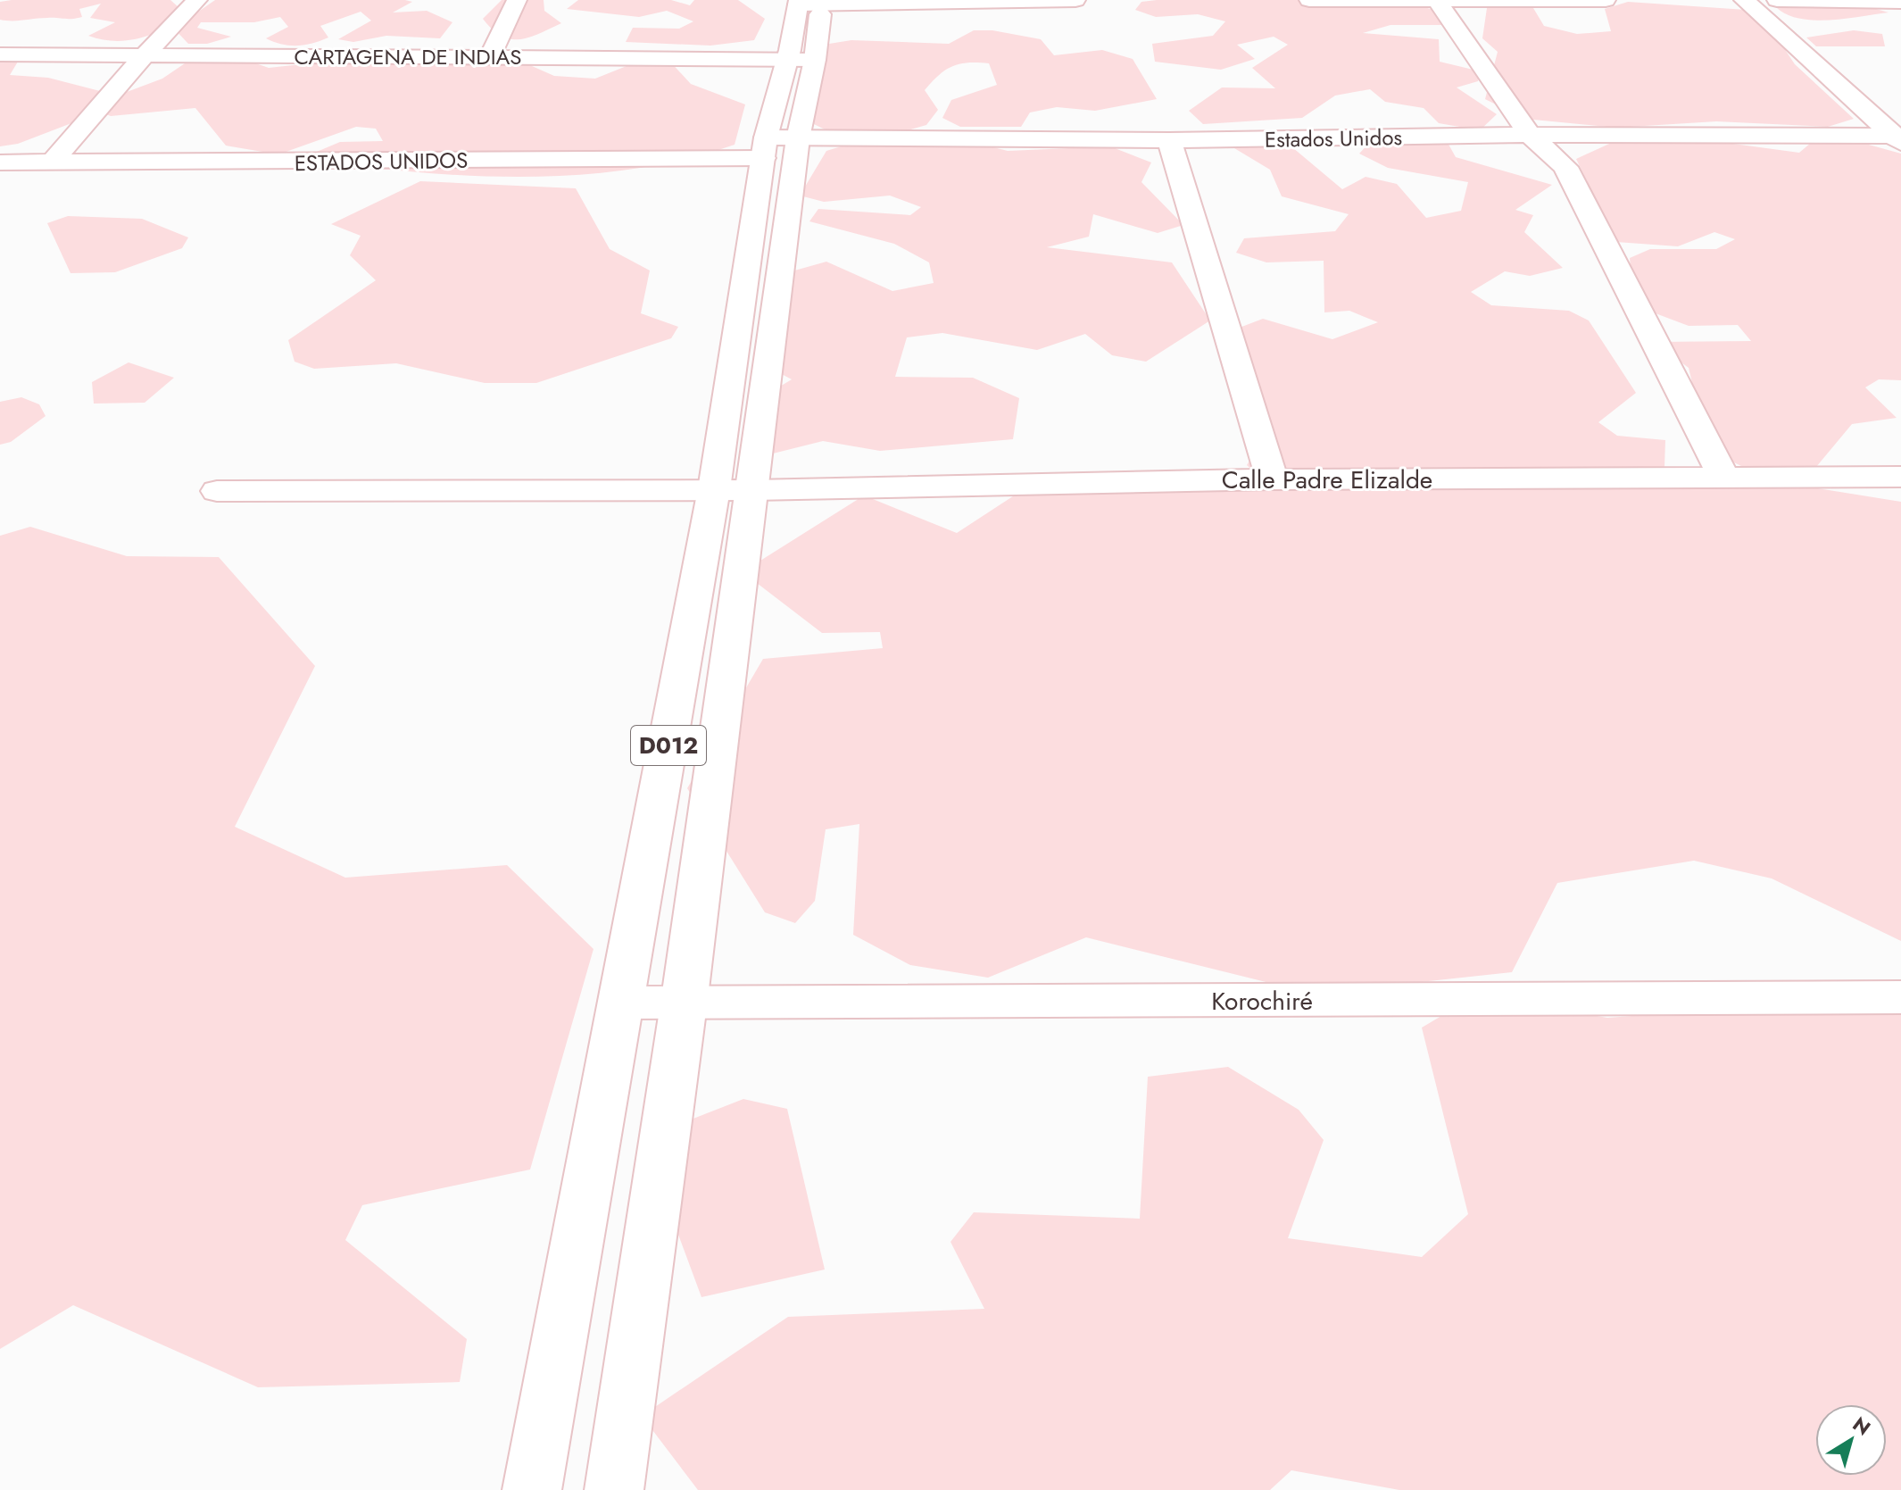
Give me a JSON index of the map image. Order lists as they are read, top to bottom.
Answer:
{
  "streets": {
    "street": [
      "CARTAGENA DE INDIAS",
      "Estados Unidos",
      "ESTADOS UNIDOS",
      "Calle Padre Elizalde",
      "D012",
      "Korochiré"
    ]
  },
  "crossings": [
    ["CARTAGENA DE INDIAS", "D012"],
    ["Estados Unidos", "ESTADOS UNIDOS"],
    ["Estados Unidos", "D012"],
    ["ESTADOS UNIDOS", "D012"],
    ["Calle Padre Elizalde", "D012"],
    ["D012", "Korochiré"]
  ],
  "north": "top right"
}
